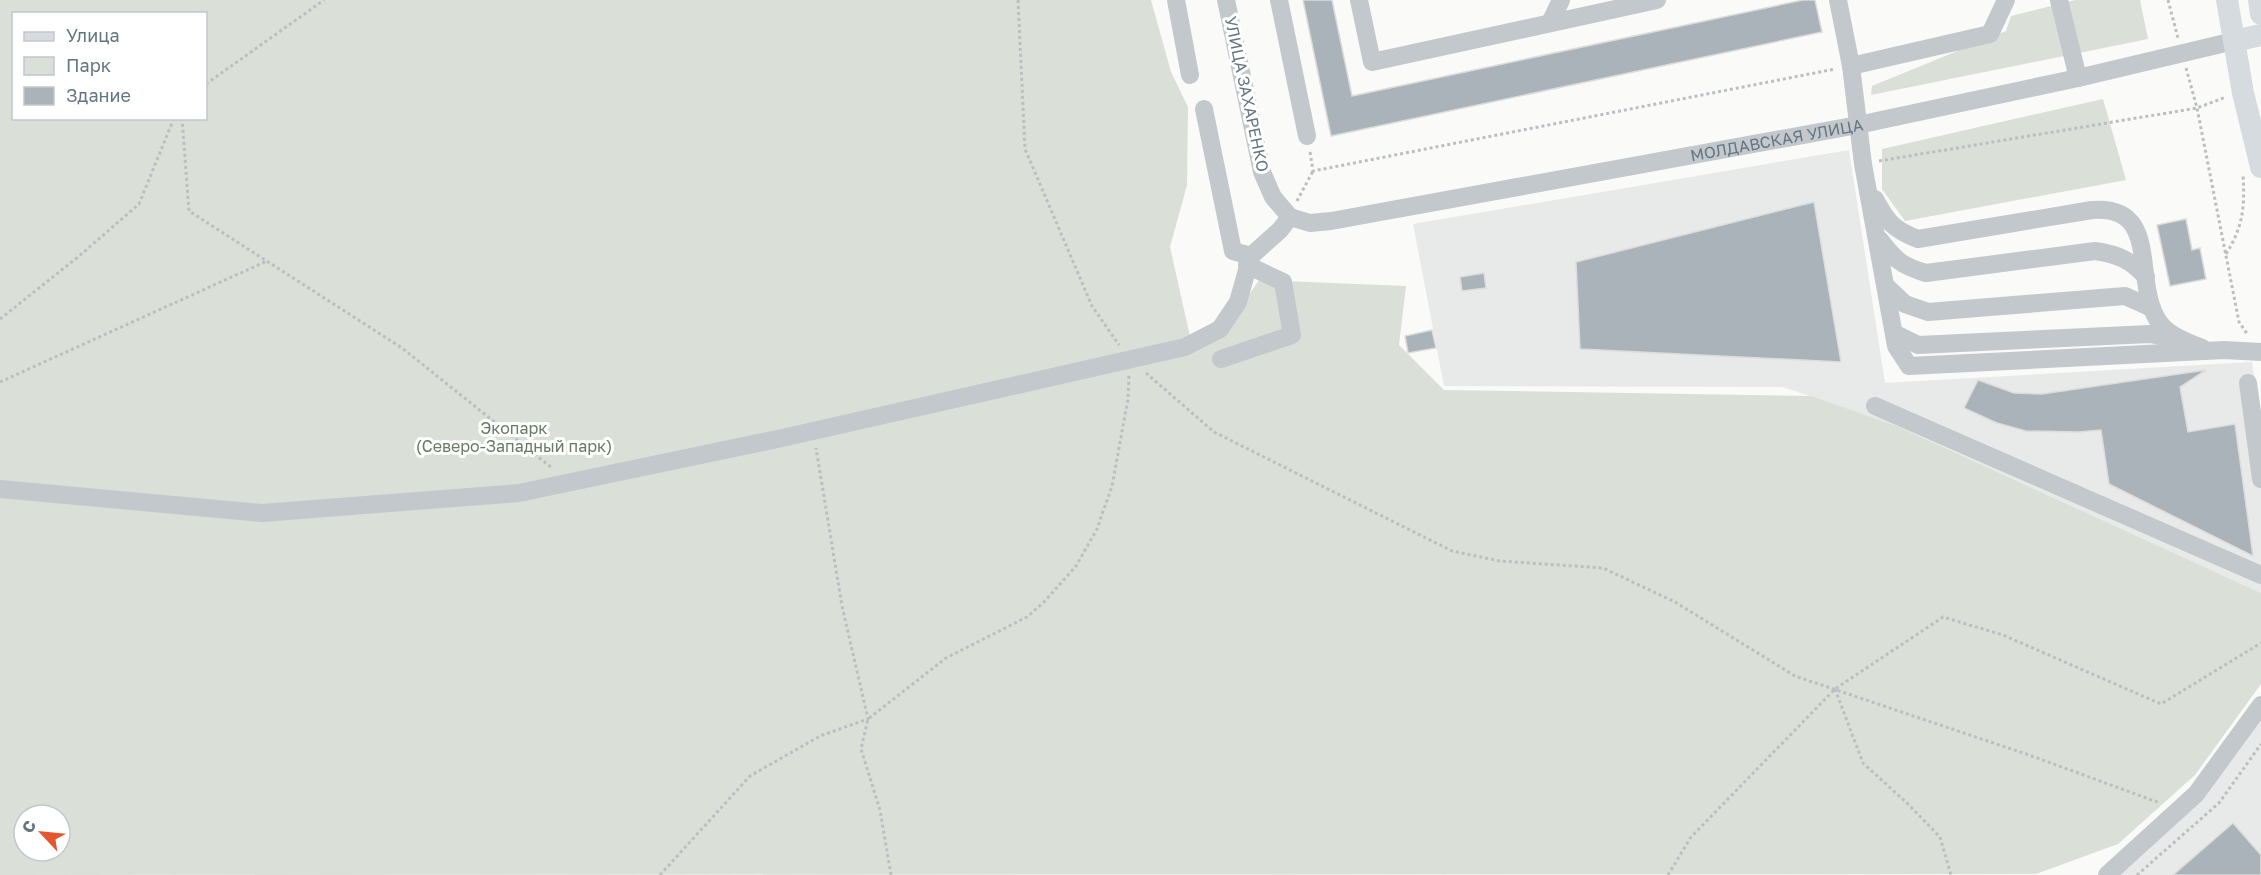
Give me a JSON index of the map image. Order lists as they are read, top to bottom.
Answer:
{
  "streets": {
    "main road": ["МОЛДАВСКАЯ УЛИЦА"],
    "street": ["УЛИЦА ЗАХАРЕНКО"]
  },
  "crossings": [
    ["УЛИЦА ЗАХАРЕНКО", "МОЛДАВСКАЯ УЛИЦА"]
  ],
  "parks": ["Экопарк (Северо-Западный парк)"],
  "legend": ["Улица", "Парк", "Здание"],
  "north": "top left"
}
